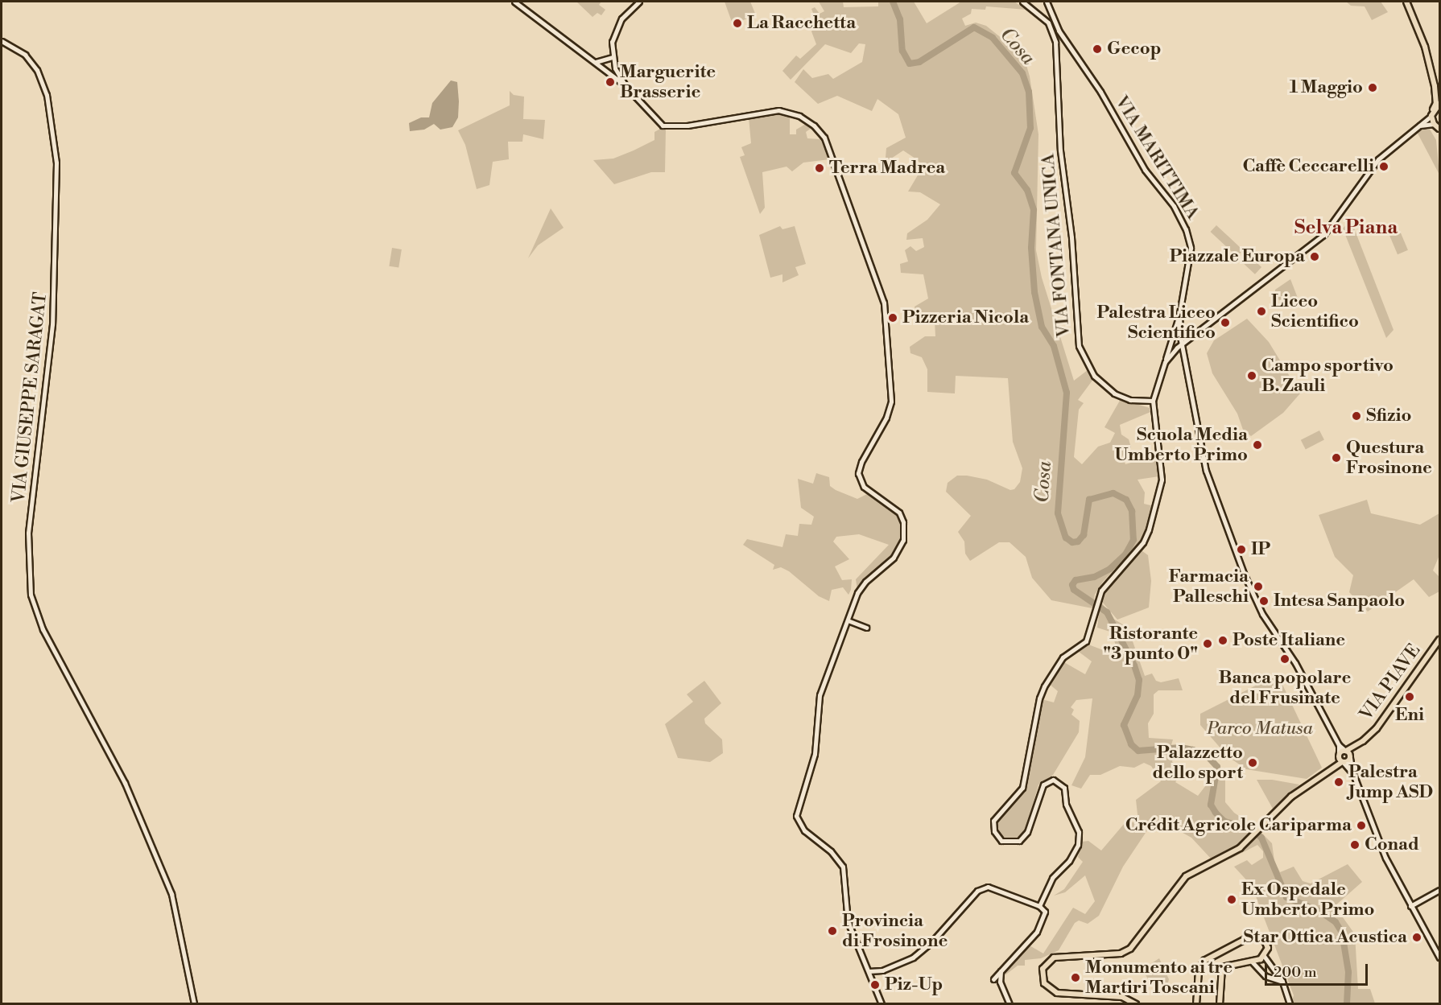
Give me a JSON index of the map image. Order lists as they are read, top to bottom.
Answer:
{
  "streets": {
    "main road": [
      "VIA MARITTIMA",
      "VIA FONTANA UNICA",
      "VIA GIUSEPPE SARAGAT",
      "VIA PIAVE"
    ]
  },
  "crossings": [
    ["VIA MARITTIMA", "VIA PIAVE"]
  ],
  "districts": ["Selva Piana"],
  "water": ["Cosa"],
  "parks": ["Parco Matusa"],
  "places": [
    "La Racchetta",
    "Gecop",
    "Marguerite Brasserie",
    "1 Maggio",
    "Caffè Ceccarelli",
    "Terra Madrea",
    "Piazzale Europa",
    "Liceo Scientifico",
    "Pizzeria Nicola",
    "Palestra Liceo Scientifico",
    "Campo sportivo B. Zauli",
    "Sfizio",
    "Scuola Media Umberto Primo",
    "Questura Frosinone",
    "IP",
    "Farmacia Palleschi",
    "Intesa Sanpaolo",
    "Poste Italiane",
    "Ristorante \"3 punto 0\"",
    "Banca popolare del Frusinate",
    "Eni",
    "Palazzetto dello sport",
    "Palestra Jump ASD",
    "Crédit Agricole Cariparma",
    "Conad",
    "Ex Ospedale Umberto Primo",
    "Provincia di Frosinone",
    "Star Ottica Acustica",
    "Monumento ai tre Martiri Toscani",
    "Piz-Up"
  ],
  "scale_bar": "200 m"
}
